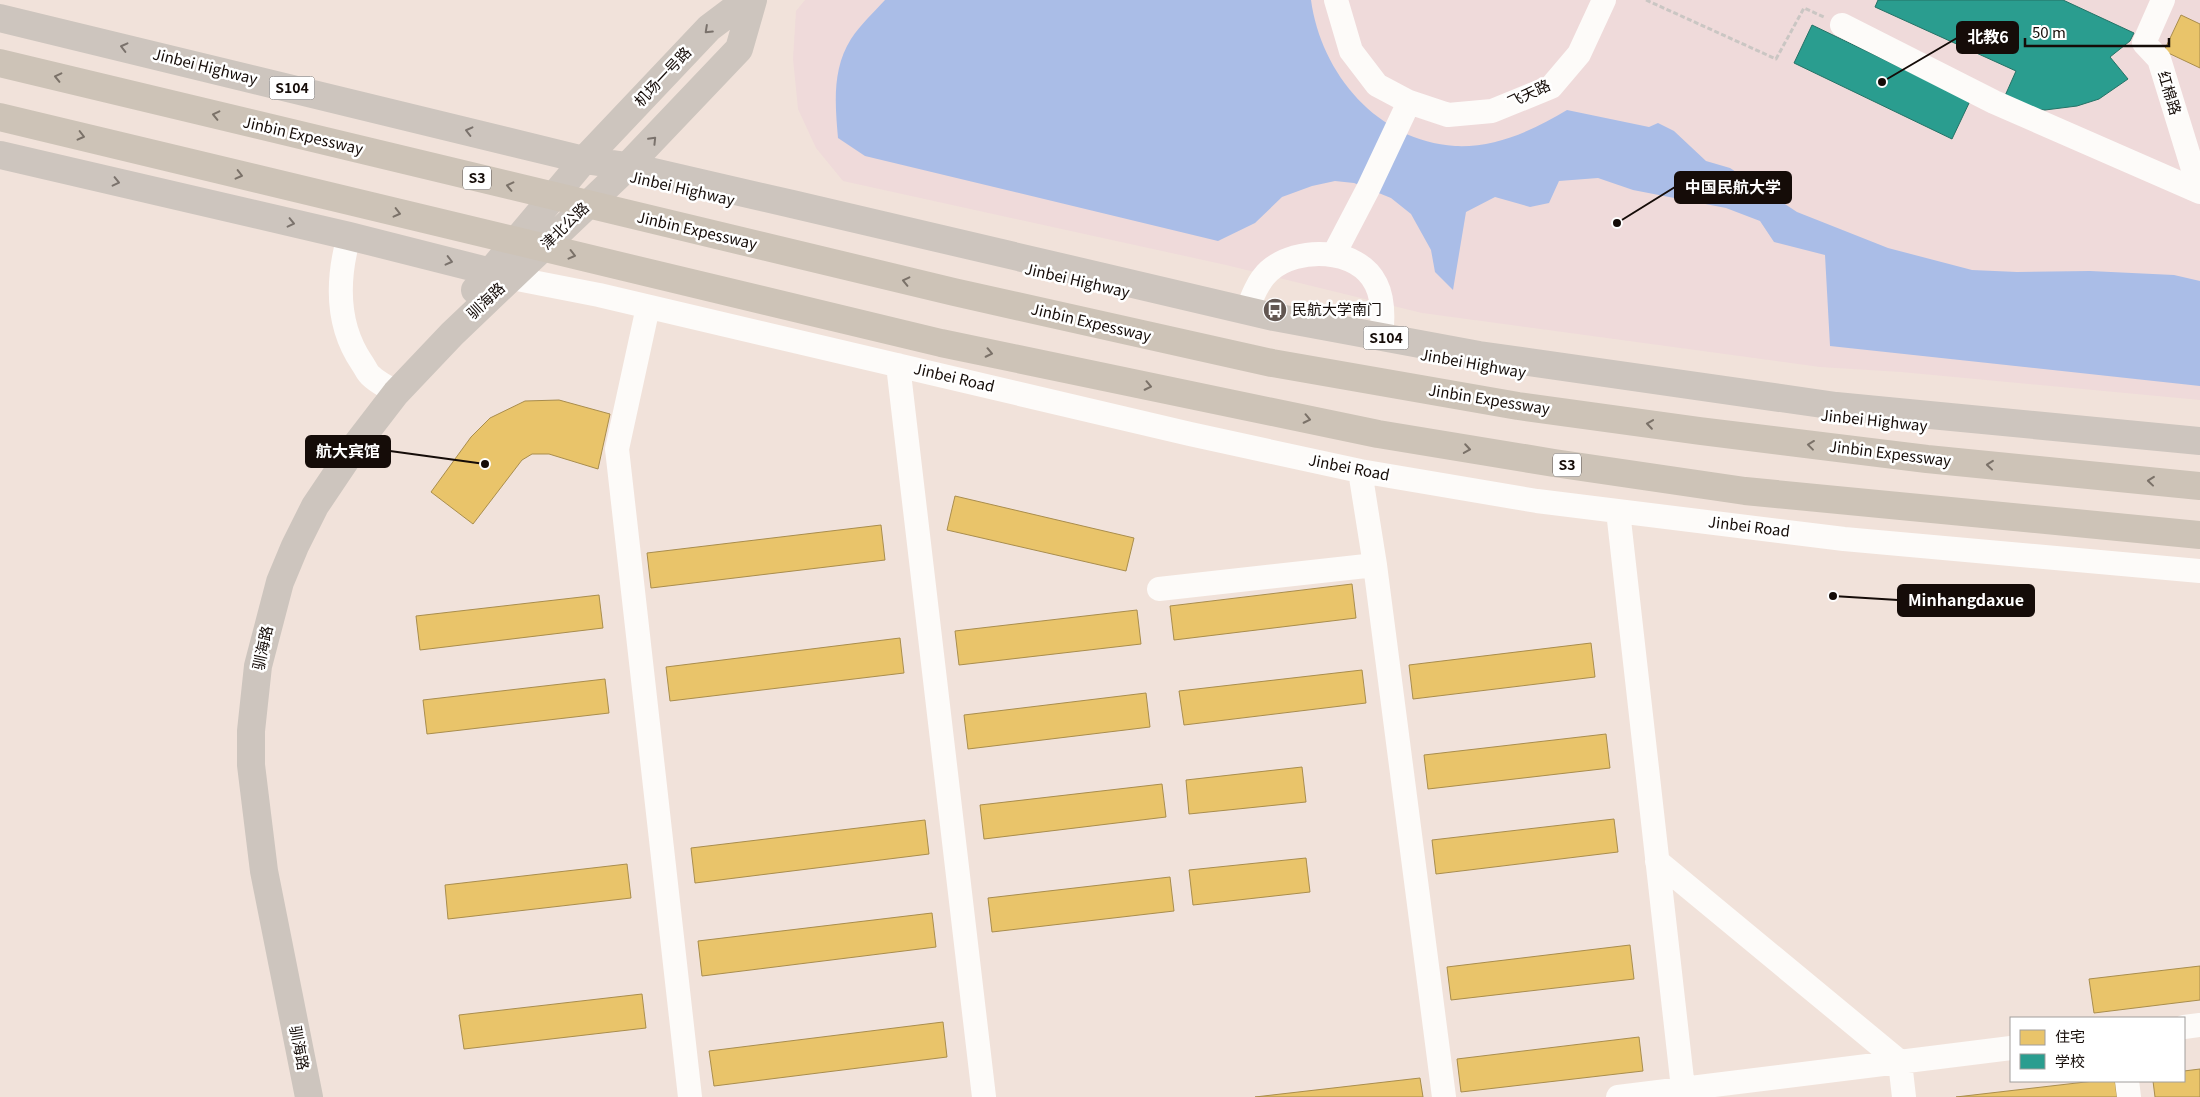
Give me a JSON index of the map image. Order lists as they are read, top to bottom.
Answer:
{
  "streets": {
    "highway": ["Jinbin Expessway", "S3"],
    "main road": [
      "Jinbei Highway",
      "机场一号路",
      "S104",
      "津北公路",
      "驯海路"
    ],
    "street": ["红棉路", "飞天路", "Jinbei Road"]
  },
  "crossings": [
    ["Jinbei Highway", "机场一号路"],
    ["Jinbei Highway", "津北公路"],
    ["机场一号路", "津北公路"],
    ["津北公路", "驯海路"],
    ["津北公路", "Jinbei Road"],
    ["驯海路", "Jinbei Road"]
  ],
  "places": {
    "other": [
      "北教6",
      "中国民航大学",
      "航大宾馆",
      "Minhangdaxue"
    ],
    "bus stop": ["民航大学南门"]
  },
  "legend": ["住宅", "学校"],
  "scale_bar": "50 m"
}
